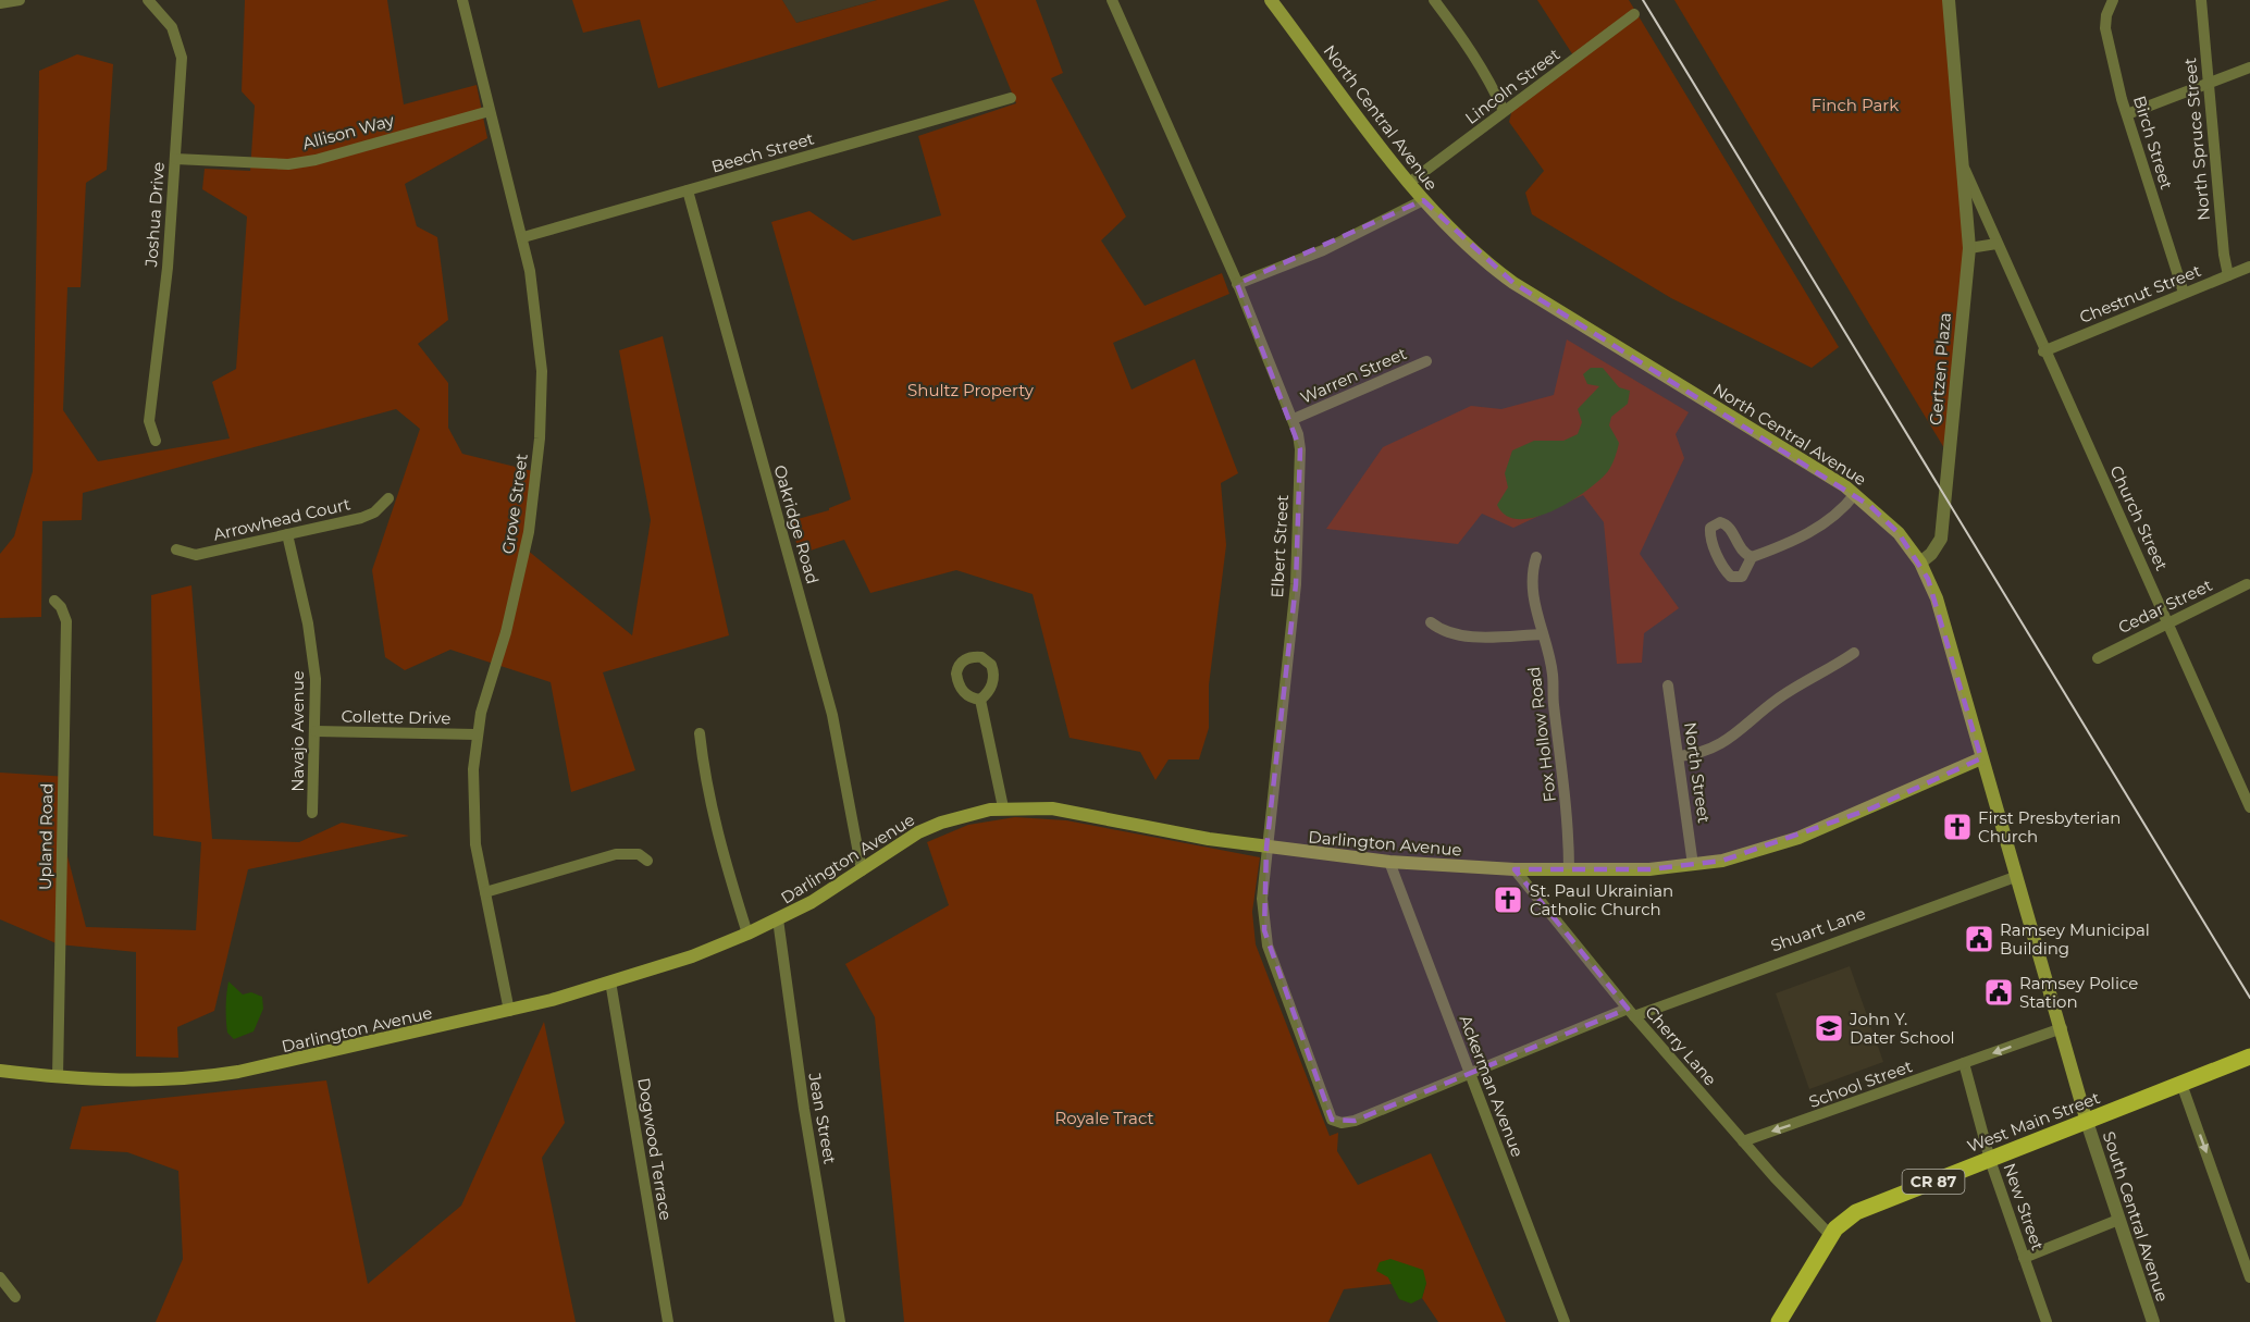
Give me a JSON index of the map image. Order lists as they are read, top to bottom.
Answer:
{
  "streets": {
    "main road": [
      "North Central Avenue",
      "Darlington Avenue",
      "West Main Street",
      "CR 87"
    ],
    "street": [
      "Lincoln Street",
      "Allison Way",
      "North Spruce Street",
      "Birch Street",
      "Beech Street",
      "Joshua Drive",
      "Chestnut Street",
      "Gertzen Plaza",
      "Warren Street",
      "Grove Street",
      "Church Street",
      "Arrowhead Court",
      "Oakridge Road",
      "Elbert Street",
      "Cedar Street",
      "Collette Drive",
      "Navajo Avenue",
      "Fox Hollow Road",
      "North Street",
      "Upland Road",
      "Shuart Lane",
      "Cherry Lane",
      "School Street",
      "Ackerman Avenue",
      "Jean Street",
      "Dogwood Terrace",
      "New Street",
      "South Central Avenue"
    ]
  },
  "crossings": [
    ["Lincoln Street", "North Central Avenue"],
    ["North Central Avenue", "Gertzen Plaza"],
    ["North Central Avenue", "Darlington Avenue"],
    ["North Central Avenue", "Shuart Lane"],
    ["North Central Avenue", "School Street"],
    ["North Central Avenue", "West Main Street"],
    ["North Central Avenue", "South Central Avenue"],
    ["Allison Way", "Joshua Drive"],
    ["Allison Way", "Grove Street"],
    ["North Spruce Street", "Chestnut Street"],
    ["Birch Street", "Chestnut Street"],
    ["Beech Street", "Grove Street"],
    ["Beech Street", "Oakridge Road"],
    ["Chestnut Street", "Church Street"],
    ["Gertzen Plaza", "Church Street"],
    ["Warren Street", "Elbert Street"],
    ["Grove Street", "Collette Drive"],
    ["Grove Street", "Darlington Avenue"],
    ["Church Street", "Cedar Street"],
    ["Arrowhead Court", "Navajo Avenue"],
    ["Oakridge Road", "Darlington Avenue"],
    ["Elbert Street", "Darlington Avenue"],
    ["Elbert Street", "Shuart Lane"],
    ["Collette Drive", "Navajo Avenue"],
    ["Fox Hollow Road", "Darlington Avenue"],
    ["North Street", "Darlington Avenue"],
    ["Upland Road", "Darlington Avenue"],
    ["Darlington Avenue", "Cherry Lane"],
    ["Darlington Avenue", "Ackerman Avenue"],
    ["Darlington Avenue", "Jean Street"],
    ["Darlington Avenue", "Dogwood Terrace"],
    ["Shuart Lane", "Cherry Lane"],
    ["Shuart Lane", "Ackerman Avenue"],
    ["Cherry Lane", "School Street"],
    ["Cherry Lane", "West Main Street"],
    ["Cherry Lane", "CR 87"],
    ["School Street", "New Street"],
    ["West Main Street", "CR 87"],
    ["West Main Street", "New Street"],
    ["West Main Street", "South Central Avenue"]
  ],
  "one_way": ["School Street"],
  "parks": ["Finch Park", "Shultz Property", "Royale Tract"],
  "places": {
    "church": ["First Presbyterian Church", "St. Paul Ukrainian Catholic Church"],
    "public building": ["Ramsey Municipal Building", "Ramsey Police Station"],
    "school or university": ["John Y. Dater School"]
  }
}
